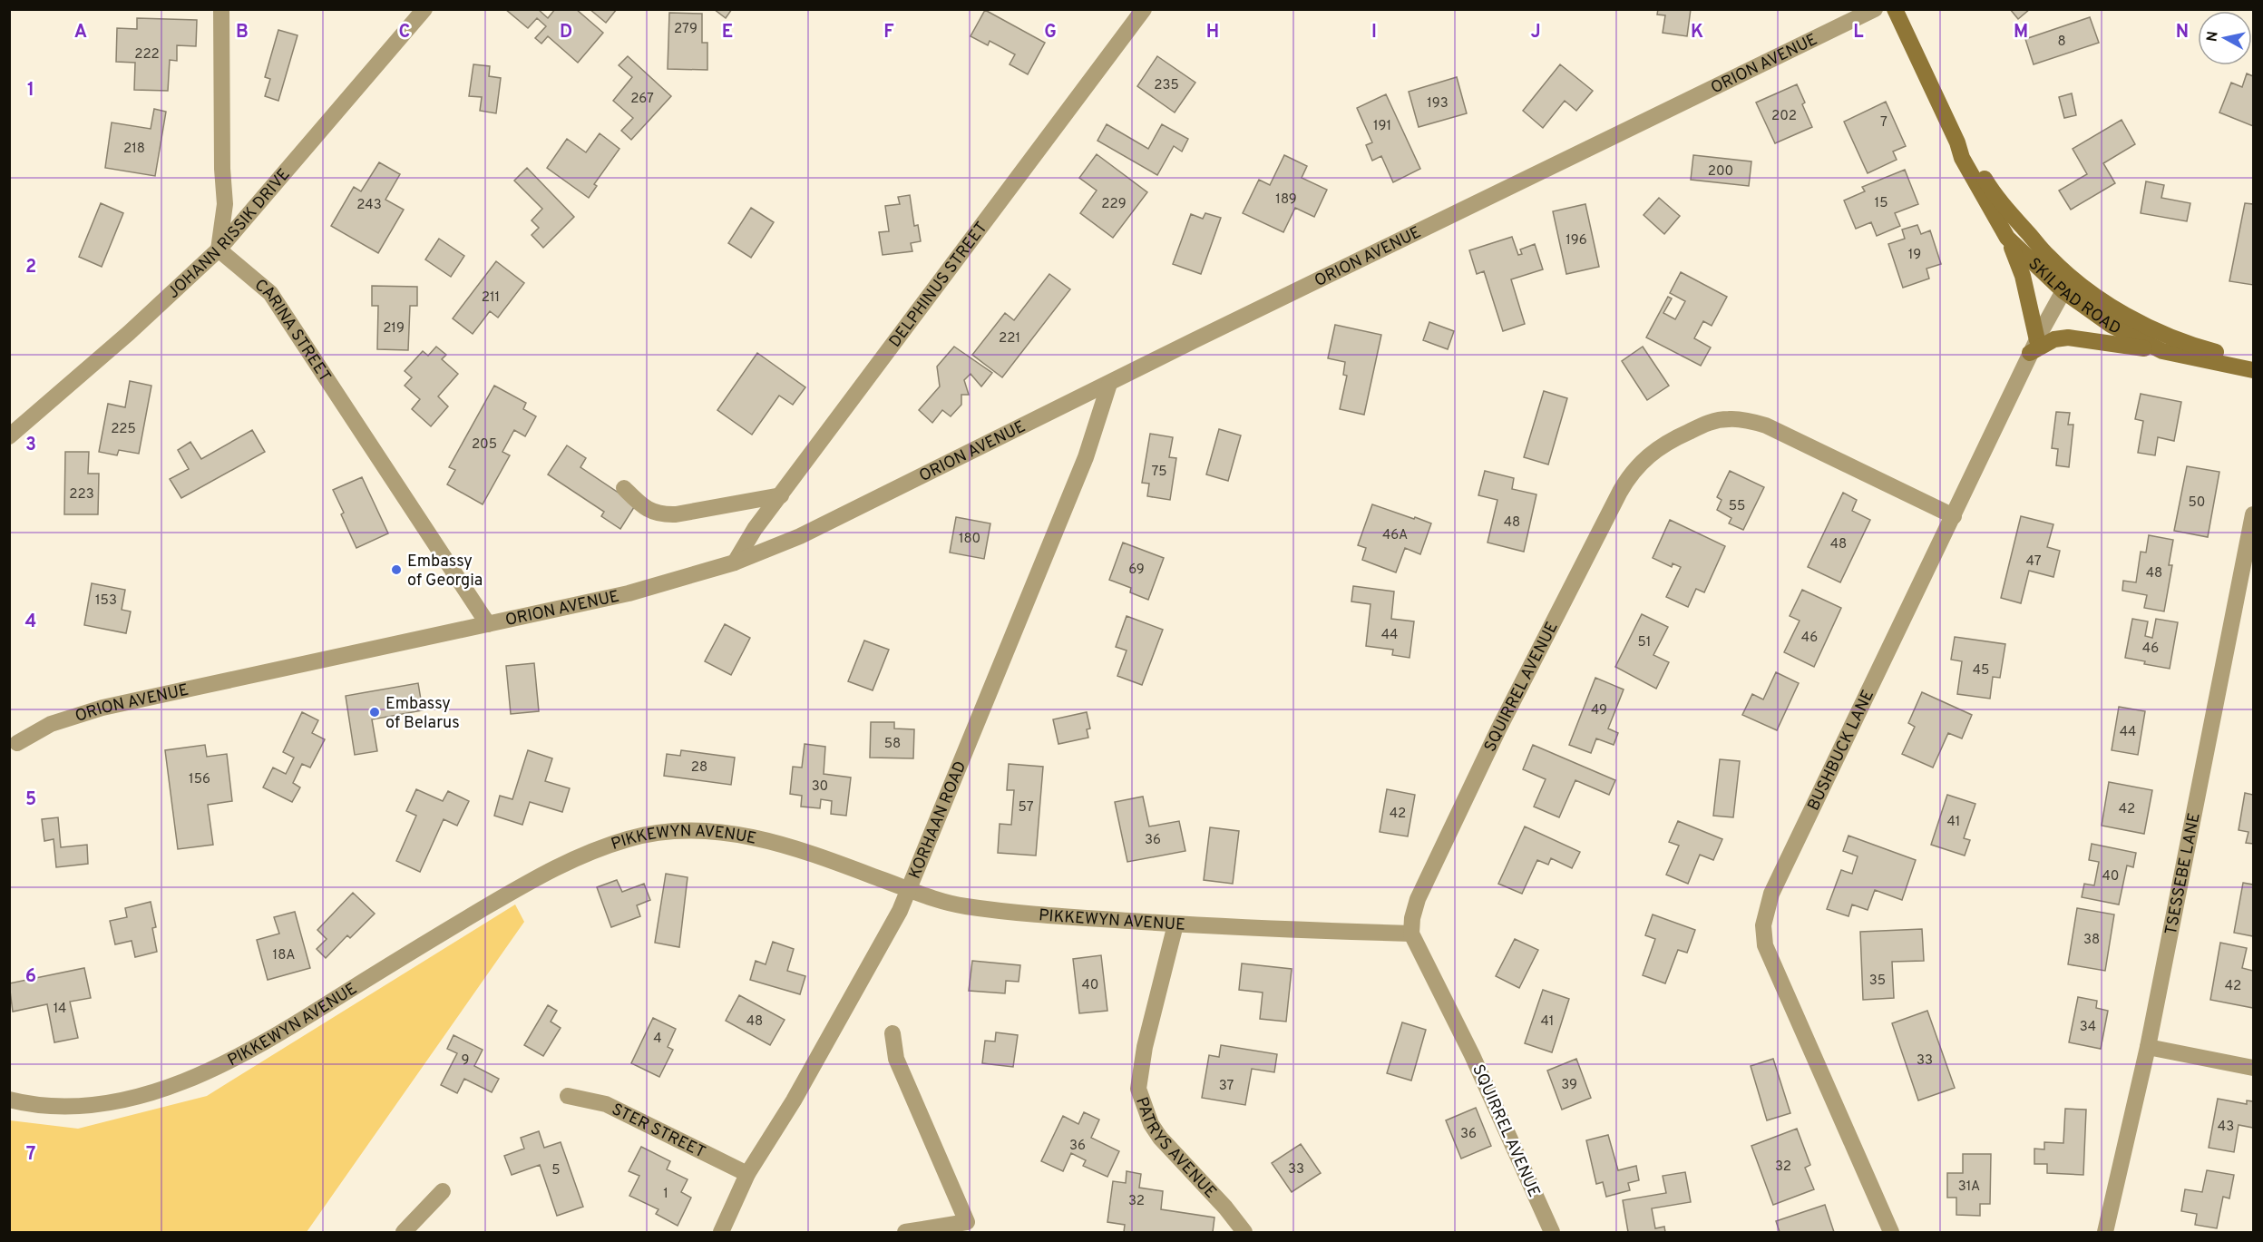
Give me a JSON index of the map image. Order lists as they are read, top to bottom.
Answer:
{
  "streets": {
    "street": [
      "ORION AVENUE",
      "JOHANN RISSIK DRIVE",
      "DELPHINUS STREET",
      "SKILPAD ROAD",
      "CARINA STREET",
      "SQUIRREL AVENUE",
      "BUSHBUCK LANE",
      "KORHAAN ROAD",
      "PIKKEWYN AVENUE",
      "TSESSEBE LANE",
      "STER STREET",
      "PATRYS AVENUE"
    ]
  },
  "crossings": [
    ["ORION AVENUE", "DELPHINUS STREET"],
    ["ORION AVENUE", "CARINA STREET"],
    ["ORION AVENUE", "KORHAAN ROAD"],
    ["JOHANN RISSIK DRIVE", "CARINA STREET"],
    ["SKILPAD ROAD", "BUSHBUCK LANE"],
    ["SQUIRREL AVENUE", "BUSHBUCK LANE"],
    ["SQUIRREL AVENUE", "PIKKEWYN AVENUE"],
    ["KORHAAN ROAD", "PIKKEWYN AVENUE"],
    ["KORHAAN ROAD", "STER STREET"],
    ["PIKKEWYN AVENUE", "PATRYS AVENUE"]
  ],
  "places": ["Embassy of Georgia", "Embassy of Belarus"],
  "house_numbers": [
    "279",
    "8",
    "222",
    "235",
    "267",
    "193",
    "202",
    "7",
    "191",
    "218",
    "200",
    "189",
    "15",
    "229",
    "243",
    "196",
    "19",
    "211",
    "219",
    "221",
    "225",
    "205",
    "75",
    "223",
    "50",
    "55",
    "48",
    "46A",
    "180",
    "48",
    "47",
    "69",
    "48",
    "153",
    "44",
    "46",
    "51",
    "46",
    "45",
    "49",
    "44",
    "58",
    "28",
    "156",
    "30",
    "57",
    "42",
    "42",
    "41",
    "36",
    "40",
    "38",
    "18A",
    "35",
    "40",
    "42",
    "14",
    "48",
    "41",
    "34",
    "4",
    "9",
    "33",
    "39",
    "37",
    "43",
    "36",
    "36",
    "32",
    "33",
    "5",
    "31A",
    "1",
    "32"
  ],
  "north": "left",
  "grid": {
    "columns": [
      "A",
      "B",
      "C",
      "D",
      "E",
      "F",
      "G",
      "H",
      "I",
      "J",
      "K",
      "L",
      "M",
      "N"
    ],
    "rows": [
      "1",
      "2",
      "3",
      "4",
      "5",
      "6",
      "7"
    ]
  }
}
